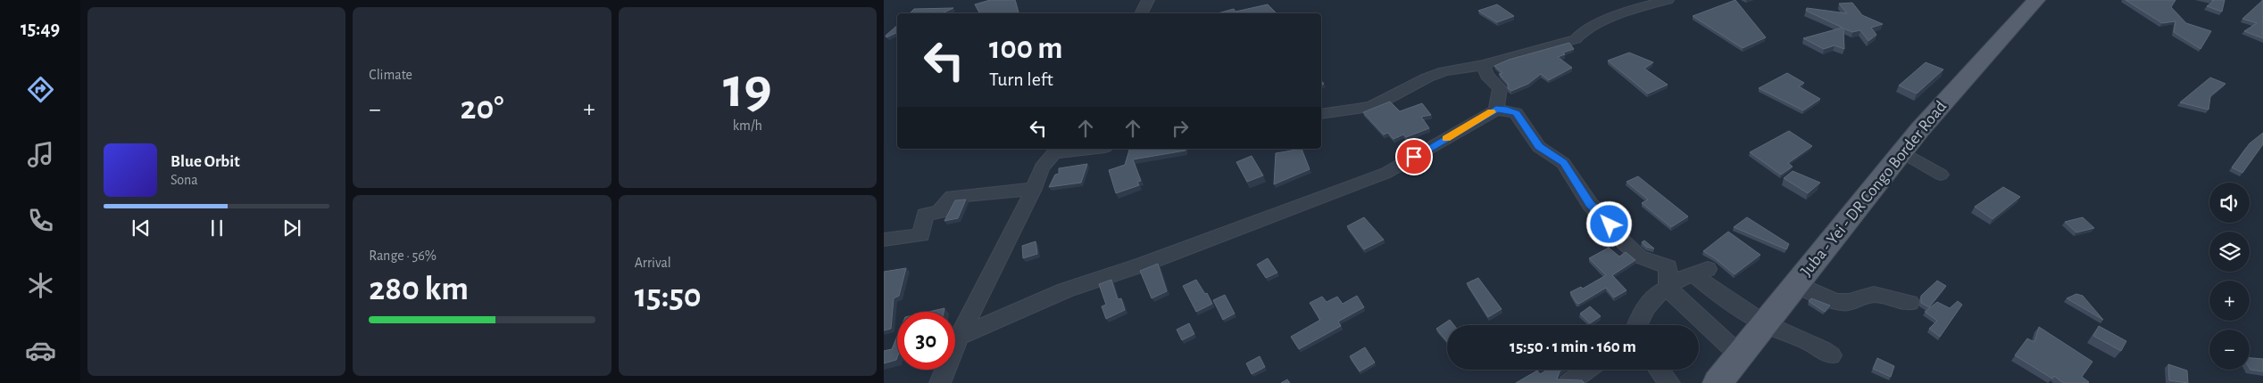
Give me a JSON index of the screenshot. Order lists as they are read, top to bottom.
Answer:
{
  "streets": {
    "main road": ["Juba - Yei - DR Congo Border Road"]
  },
  "page": {
    "tabs": "15:49",
    "tile": [
      "Climate",
      ["19", "km/h"],
      ["Range · 56%", "280 km"],
      ["Arrival", "15:50"]
    ],
    "turn": ["100 m", "Turn left"],
    "heat": ["−", "20°", "+"],
    "song": ["Blue Orbit", "Sona"],
    "map_buttons": ["+", "−"],
    "limit": "30",
    "trip": "15:50 · 1 min · 160 m"
  }
}
